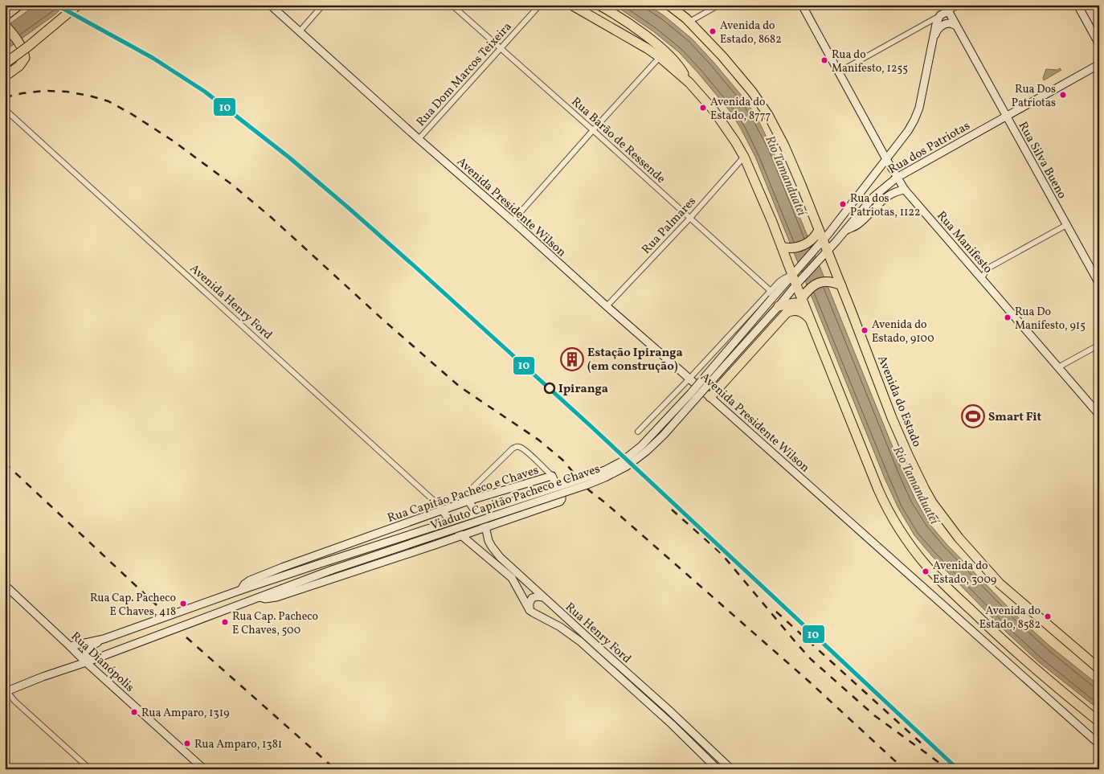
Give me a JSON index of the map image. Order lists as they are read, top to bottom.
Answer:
{
  "streets": {
    "highway": ["Avenida do Estado"],
    "main road": [
      "Rua dos Patriotas",
      "Rua Silva Bueno",
      "Avenida Presidente Wilson",
      "Rua Manifesto",
      "Rua Capitão Pacheco e Chaves",
      "Viaduto Capitão Pacheco e Chaves",
      "Rua Henry Ford",
      "Rua Dianópolis"
    ],
    "street": [
      "Rua Dom Marcos Teixeira",
      "Rua Barão de Ressende",
      "Rua Palmares",
      "Avenida Henry Ford"
    ]
  },
  "crossings": [
    ["Rua Dom Marcos Teixeira", "Rua Barão de Ressende"],
    ["Rua Dom Marcos Teixeira", "Avenida Presidente Wilson"],
    ["Rua Barão de Ressende", "Rua dos Patriotas"],
    ["Rua Barão de Ressende", "Rua Palmares"],
    ["Rua dos Patriotas", "Rua Silva Bueno"],
    ["Rua dos Patriotas", "Avenida Presidente Wilson"],
    ["Rua dos Patriotas", "Rua Manifesto"],
    ["Rua dos Patriotas", "Avenida do Estado"],
    ["Rua dos Patriotas", "Viaduto Capitão Pacheco e Chaves"],
    ["Avenida Presidente Wilson", "Rua Palmares"],
    ["Avenida Henry Ford", "Rua Capitão Pacheco e Chaves"],
    ["Rua Capitão Pacheco e Chaves", "Viaduto Capitão Pacheco e Chaves"],
    ["Rua Capitão Pacheco e Chaves", "Rua Henry Ford"],
    ["Rua Capitão Pacheco e Chaves", "Rua Dianópolis"]
  ],
  "water": ["Rio Tamanduateí"],
  "places": {
    "other": [
      "Avenida do Estado, 8682",
      "Rua do Manifesto, 1255",
      "Rua Dos Patriotas",
      "Avenida do Estado, 8777",
      "Rua dos Patriotas, 1122",
      "Rua Do Manifesto, 915",
      "Avenida do Estado, 9100",
      "Ipiranga",
      "Avenida do Estado, 3009",
      "Rua Cap. Pacheco E Chaves, 418",
      "Avenida do Estado, 8582",
      "Rua Cap. Pacheco E Chaves, 500",
      "Rua Amparo, 1319",
      "Rua Amparo, 1381"
    ],
    "building": ["Estação Ipiranga (em construção)"],
    "sports": ["Smart Fit"]
  },
  "lines": ["transit line 10"]
}
